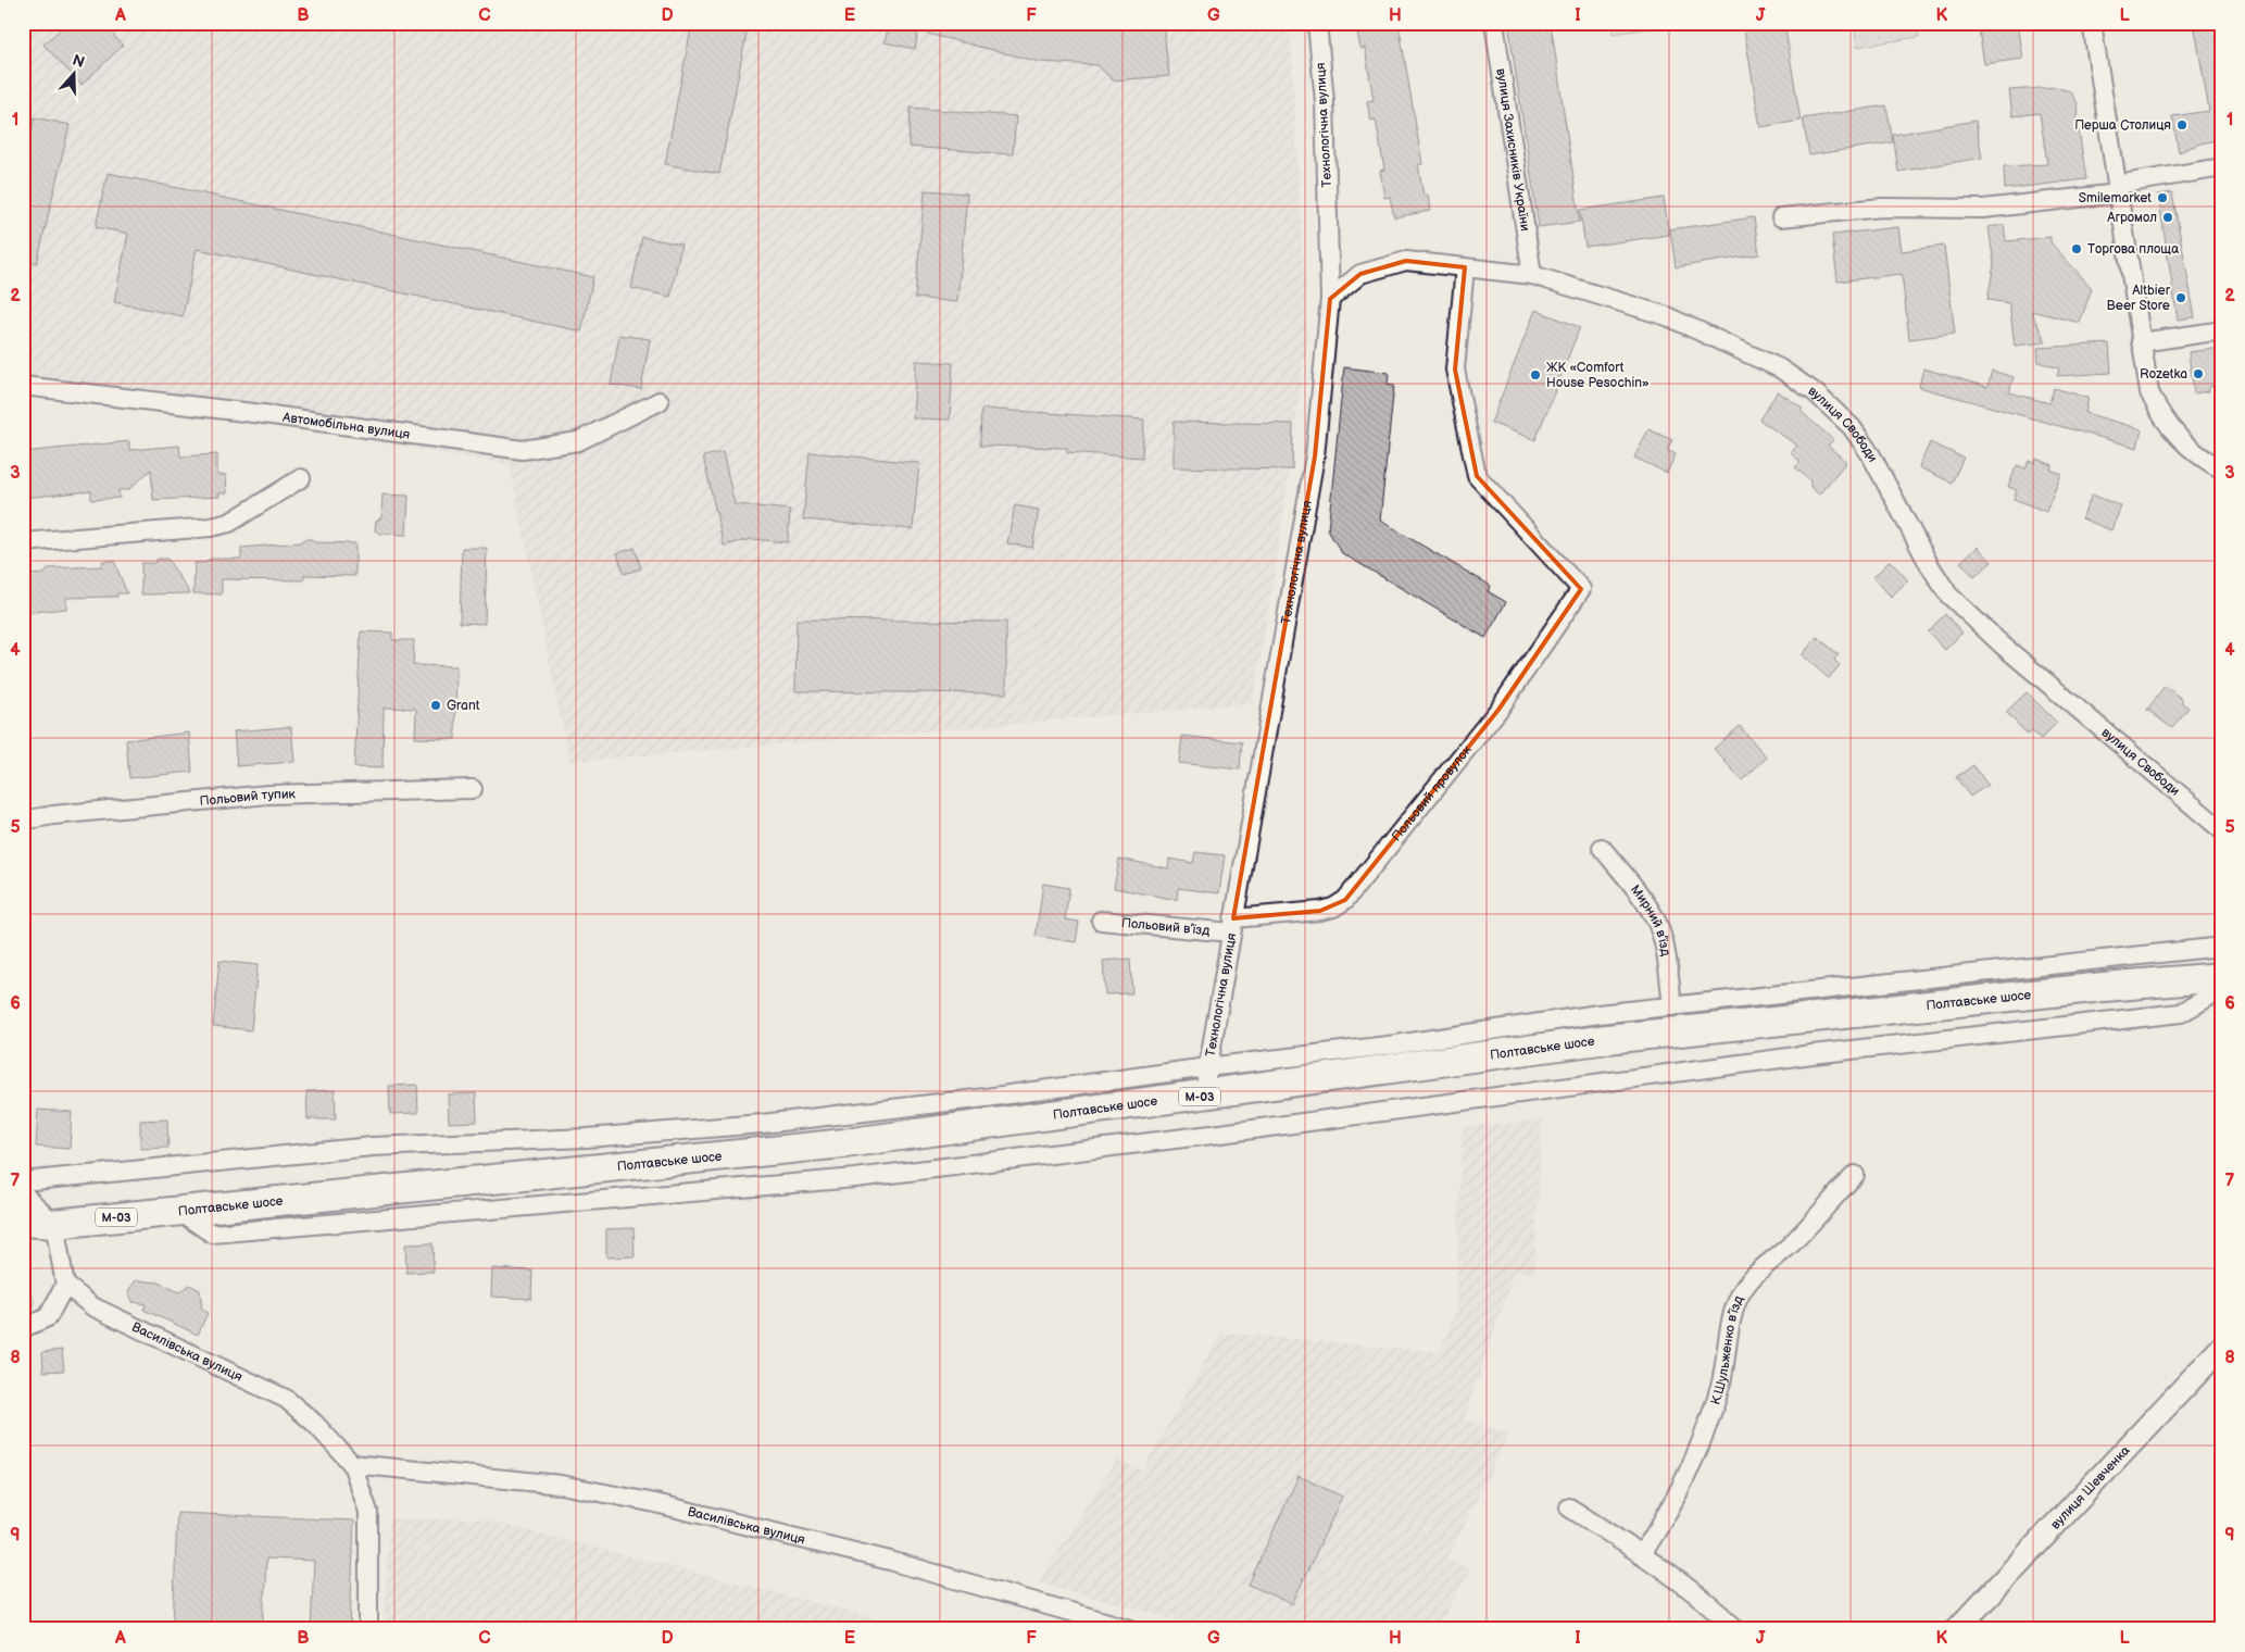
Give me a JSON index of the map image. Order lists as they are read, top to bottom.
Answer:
{
  "streets": {
    "highway": ["Полтавське шосе", "М-03"],
    "street": [
      "Технологічна вулиця",
      "вулиця Захисників України",
      "Автомобільна вулиця",
      "вулиця Свободи",
      "Польовий провулок",
      "Польовий тупик",
      "Мирний в’їзд",
      "Польовий в’їзд",
      "К.Шульженко в’їзд",
      "Василівська вулиця",
      "вулиця Шевченка"
    ]
  },
  "crossings": [
    ["Технологічна вулиця", "вулиця Свободи"],
    ["Технологічна вулиця", "Польовий провулок"],
    ["Технологічна вулиця", "Польовий в’їзд"],
    ["Технологічна вулиця", "Полтавське шосе"],
    ["вулиця Захисників України", "вулиця Свободи"],
    ["вулиця Свободи", "Польовий провулок"],
    ["Польовий провулок", "Польовий в’їзд"],
    ["Полтавське шосе", "М-03"]
  ],
  "places": [
    "Перша Столиця",
    "Smilemarket",
    "Агромол",
    "Торгова площа",
    "Altbier Beer Store",
    "Rozetka",
    "ЖК «Comfort House Pesochin»",
    "Grant"
  ],
  "north": "top",
  "grid": {
    "columns": [
      "A",
      "B",
      "C",
      "D",
      "E",
      "F",
      "G",
      "H",
      "I",
      "J",
      "K",
      "L"
    ],
    "rows": [
      "1",
      "2",
      "3",
      "4",
      "5",
      "6",
      "7",
      "8",
      "9"
    ]
  }
}
